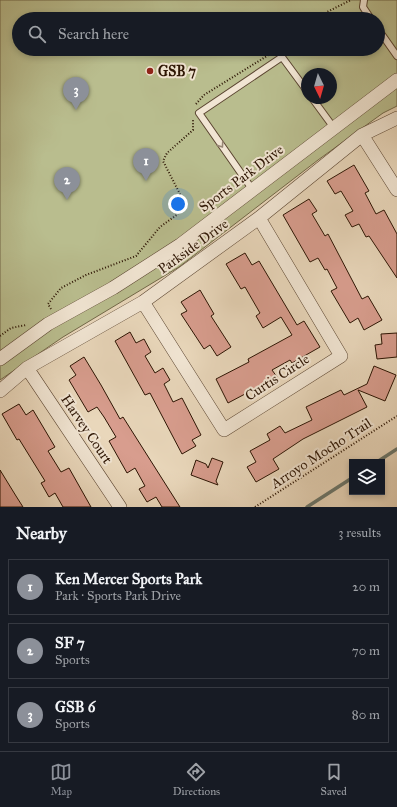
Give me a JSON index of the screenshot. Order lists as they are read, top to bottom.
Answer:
{
  "streets": {
    "street": [
      "Sports Park Drive",
      "Parkside Drive",
      "Curtis Circle",
      "Harvey Court"
    ],
    "path": ["Arroyo Mocho Trail"]
  },
  "crossings": [
    ["Parkside Drive", "Curtis Circle"],
    ["Parkside Drive", "Harvey Court"]
  ],
  "places": ["GSB 7"],
  "north": "bottom",
  "page": {
    "search": "Search here",
    "pins": ["3", "1", "2"],
    "heading": ["Nearby", "3 results"],
    "list": [
      {
        "mark": "1",
        "name": "Ken Mercer Sports Park",
        "note": "Park · Sports Park Drive",
        "value": "20 m"
      },
      {
        "mark": "2",
        "name": "SF 7",
        "note": "Sports",
        "value": "70 m"
      },
      {
        "mark": "3",
        "name": "GSB 6",
        "note": "Sports",
        "value": "80 m"
      }
    ],
    "nav": ["Map", "Directions", "Saved"]
  }
}
